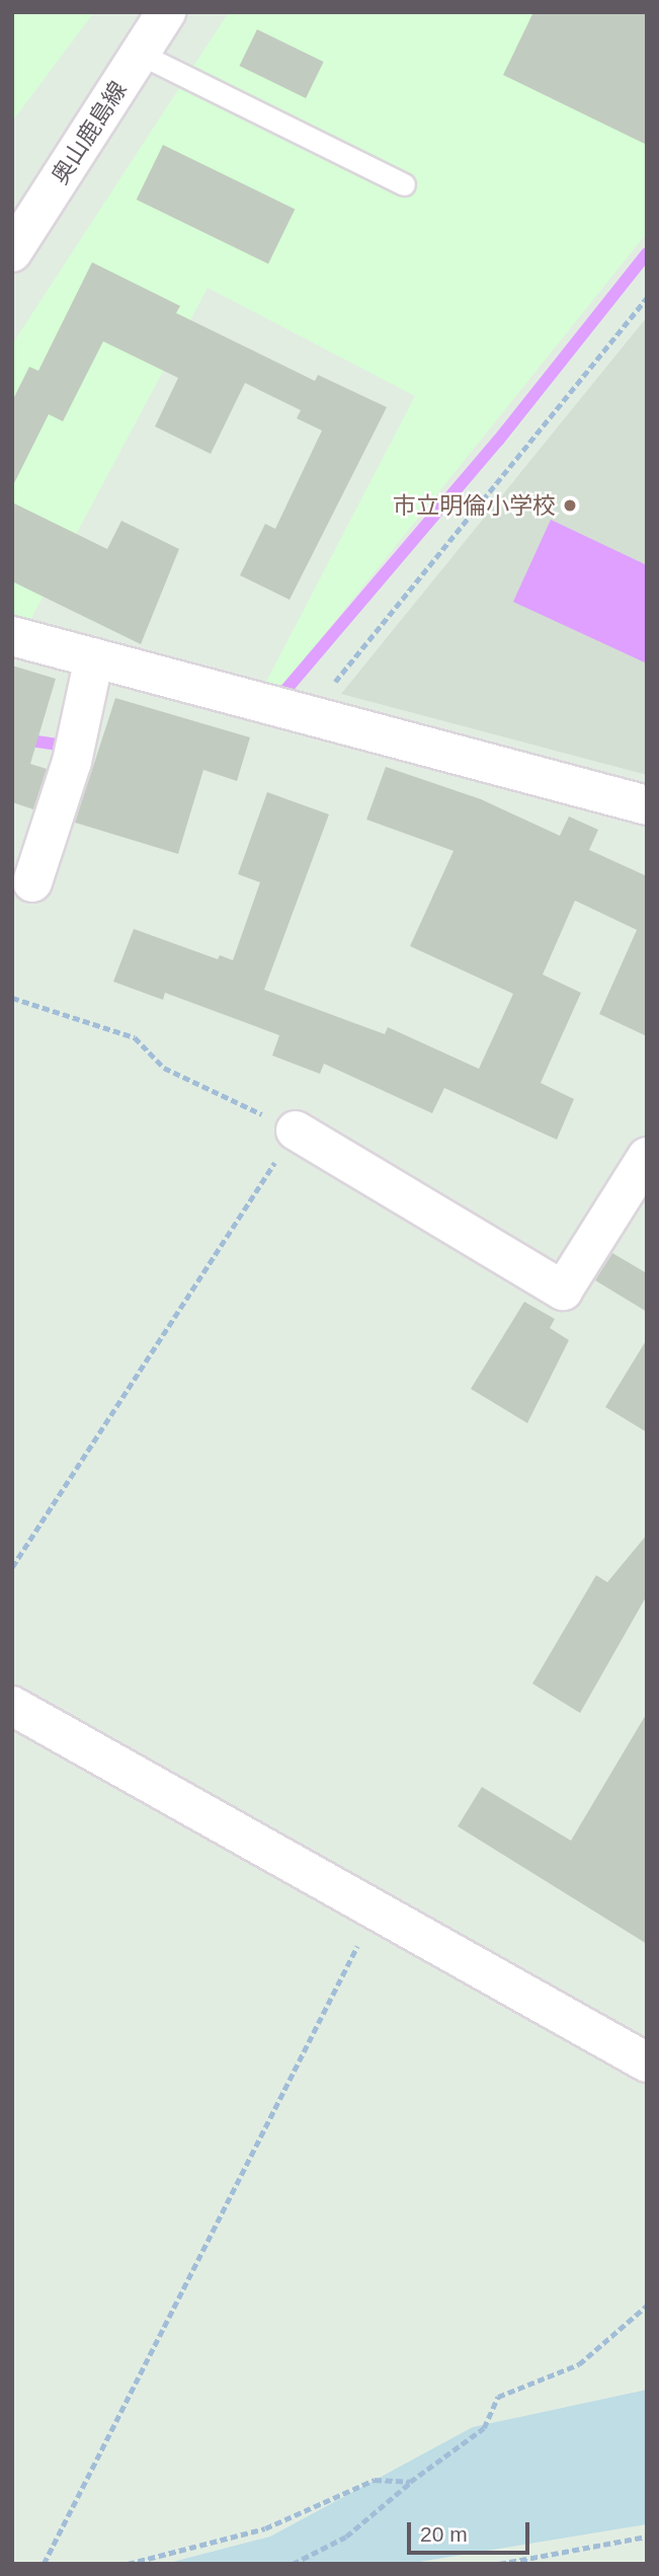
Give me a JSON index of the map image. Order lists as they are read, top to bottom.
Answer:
{
  "streets": {
    "street": ["奥山鹿島線"]
  },
  "places": ["市立明倫小学校"],
  "scale_bar": "20 m"
}
